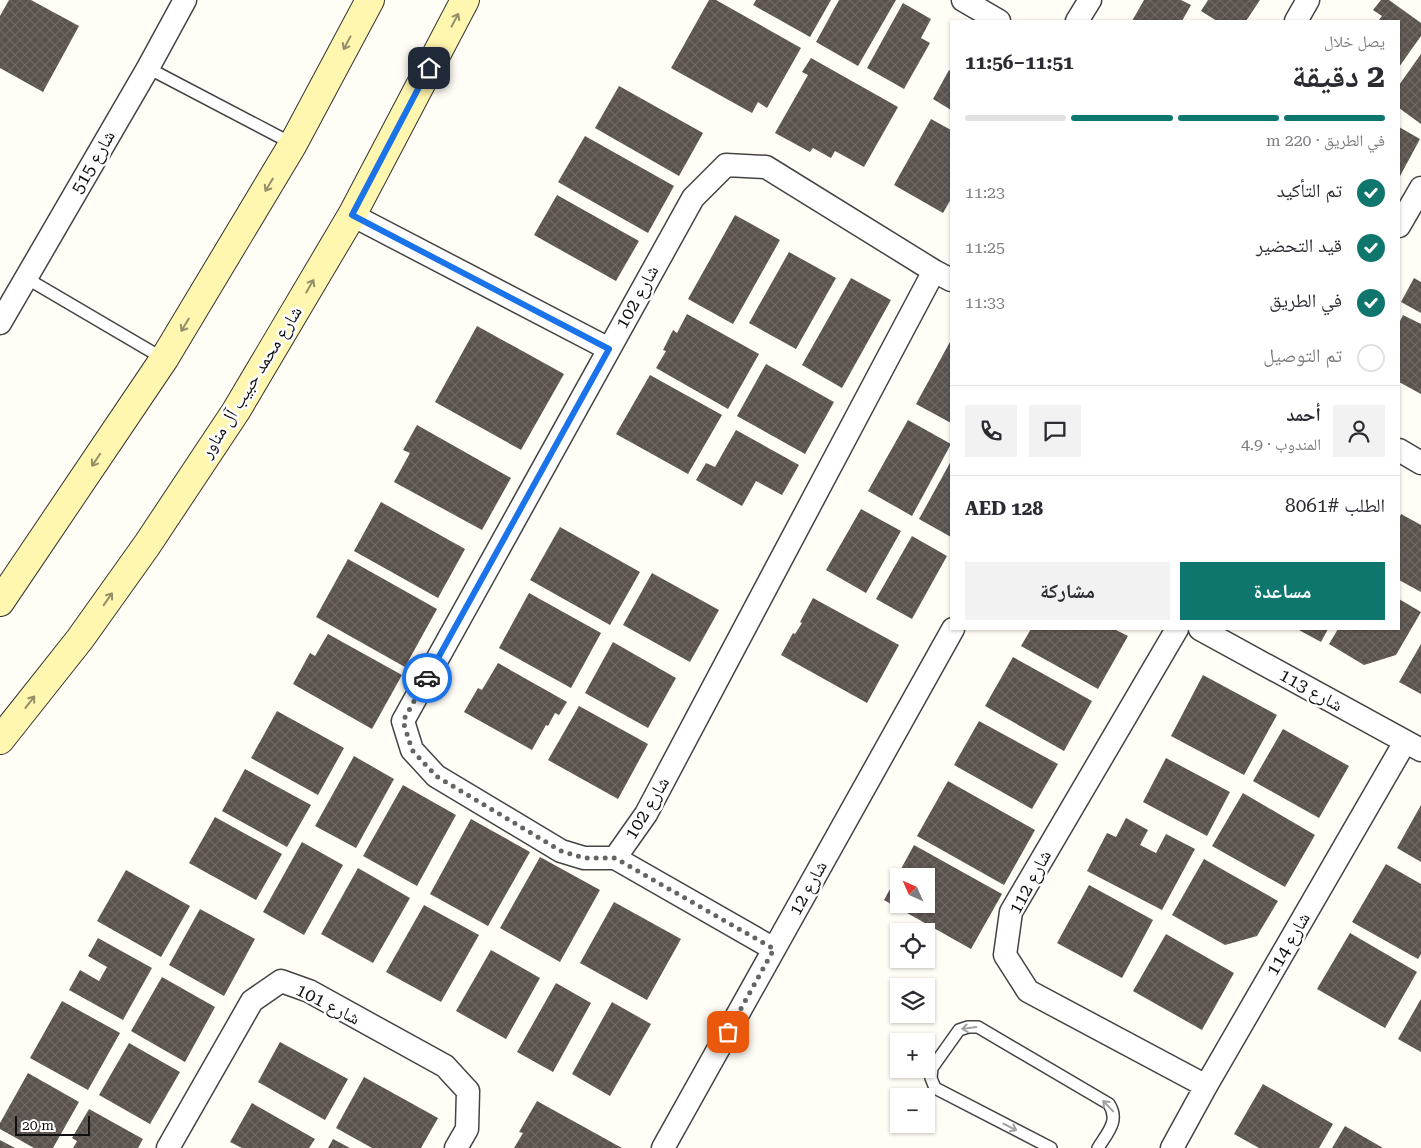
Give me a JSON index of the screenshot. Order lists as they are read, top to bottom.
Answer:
{
  "streets": {
    "main road": ["شارع محمد حبيب آل مناور"],
    "street": [
      "شارع 515",
      "شارع 102",
      "شارع 113",
      "شارع 112",
      "شارع 12",
      "شارع 114",
      "شارع 101"
    ]
  },
  "crossings": [
    ["شارع 113", "شارع 114"],
    ["شارع 112", "شارع 114"]
  ],
  "scale_bar": "20 m",
  "north": "top left",
  "page": {
    "heading": ["2 دقيقة", "يصل خلال", "11:51–11:56"],
    "panel": [
      "أحمد",
      "المندوب · 4.9",
      "الطلب #8061",
      "AED 128"
    ],
    "bar": "في الطريق · 220 m",
    "list": [
      ["تم التأكيد", "11:23"],
      ["قيد التحضير", "11:25"],
      ["في الطريق", "11:33"],
      "تم التوصيل"
    ],
    "buttons": ["مساعدة", "مشاركة"],
    "map_buttons": ["+", "−"],
    "scale": "20 m"
  }
}
